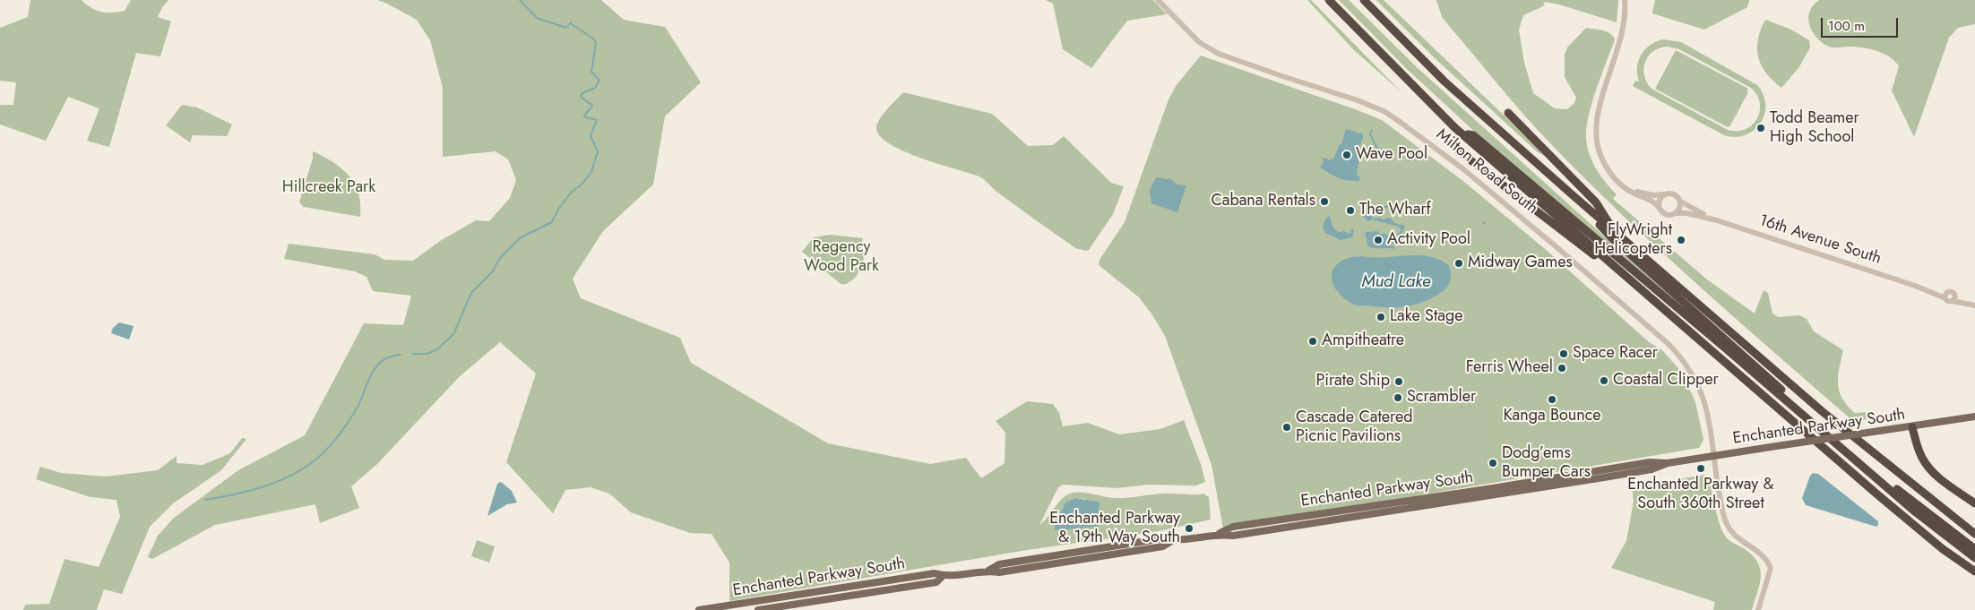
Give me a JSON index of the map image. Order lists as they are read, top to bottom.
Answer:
{
  "streets": {
    "main road": ["Enchanted Parkway South"],
    "street": ["Milton Road South", "16th Avenue South"]
  },
  "crossings": [
    ["Milton Road South", "Enchanted Parkway South"]
  ],
  "water": ["Mud Lake"],
  "parks": ["Hillcreek Park", "Regency Wood Park"],
  "places": [
    "Todd Beamer High School",
    "Wave Pool",
    "Cabana Rentals",
    "The Wharf",
    "Activity Pool",
    "FlyWright Helicopters",
    "Midway Games",
    "Lake Stage",
    "Ampitheatre",
    "Space Racer",
    "Ferris Wheel",
    "Coastal Clipper",
    "Pirate Ship",
    "Scrambler",
    "Kanga Bounce",
    "Cascade Catered Picnic Pavilions",
    "Dodg’ems Bumper Cars",
    "Enchanted Parkway & South 360th Street",
    "Enchanted Parkway & 19th Way South"
  ],
  "scale_bar": "100 m"
}
